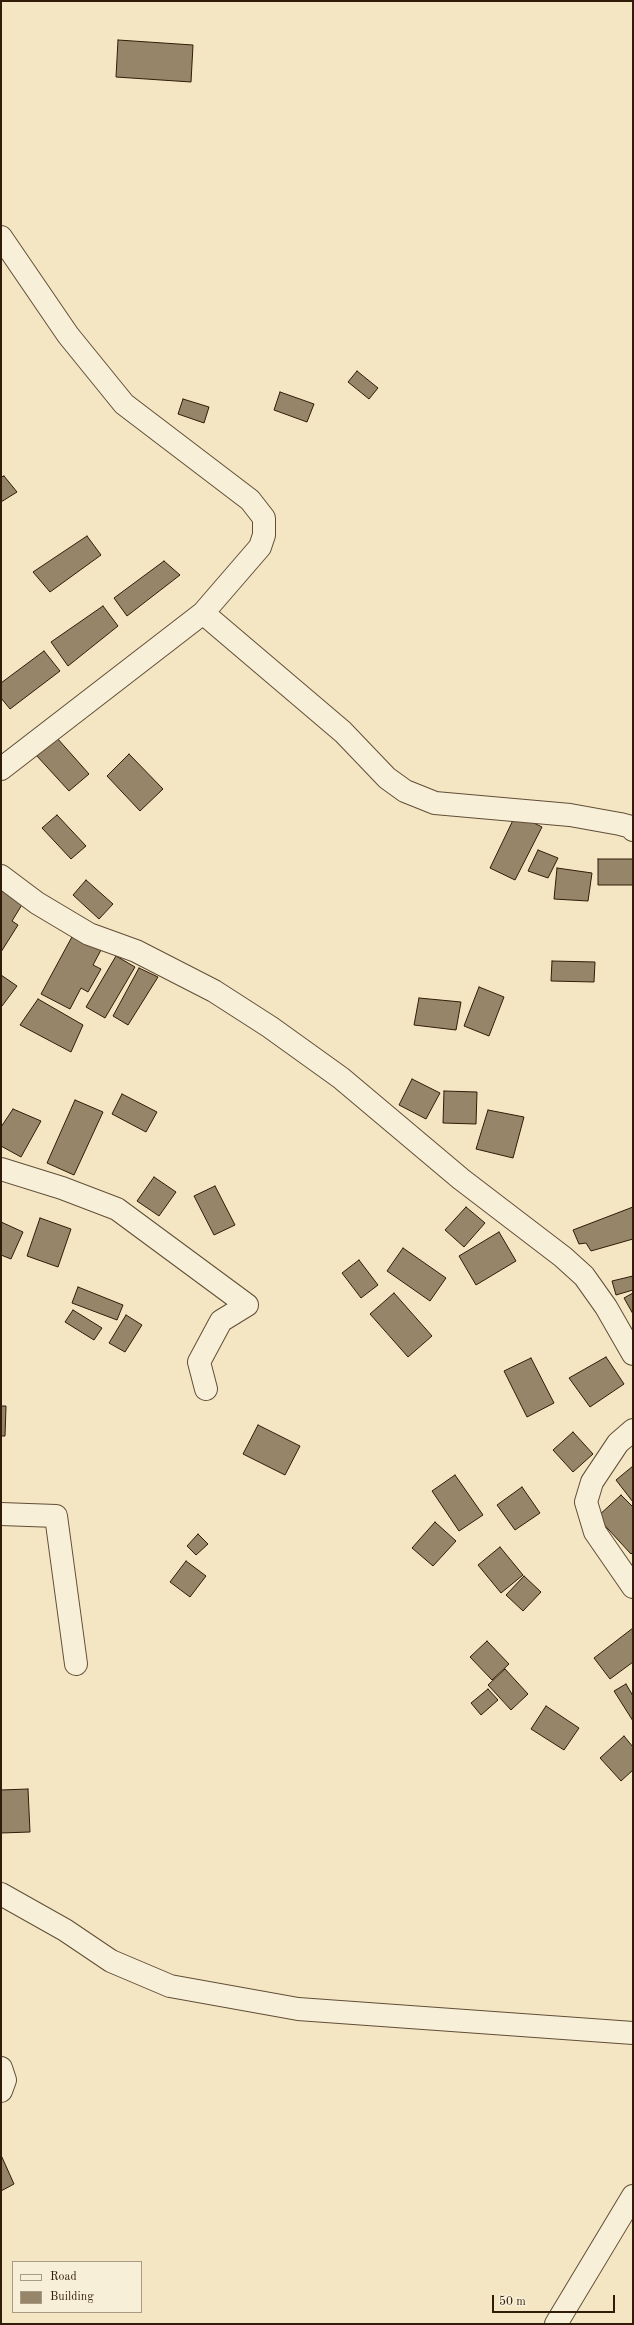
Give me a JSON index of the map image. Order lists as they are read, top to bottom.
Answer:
{
  "legend": ["Road", "Building"],
  "scale_bar": "50 m"
}
